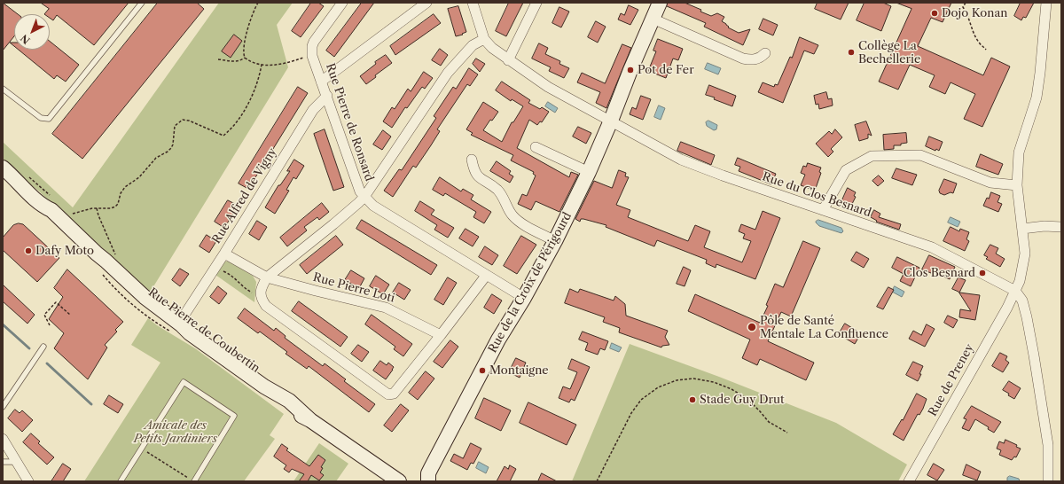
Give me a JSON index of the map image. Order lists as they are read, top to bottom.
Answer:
{
  "streets": {
    "street": [
      "Rue Pierre de Ronsard",
      "Rue du Clos Besnard",
      "Rue Alfred de Vigny",
      "Rue de la Croix de Périgourd",
      "Rue Pierre Loti",
      "Rue Pierre de Coubertin",
      "Rue de Preney"
    ]
  },
  "crossings": [
    ["Rue Pierre de Ronsard", "Rue Alfred de Vigny"],
    ["Rue Pierre de Ronsard", "Rue de la Croix de Périgourd"],
    ["Rue du Clos Besnard", "Rue de la Croix de Périgourd"],
    ["Rue du Clos Besnard", "Rue de Preney"],
    ["Rue Alfred de Vigny", "Rue Pierre Loti"]
  ],
  "parks": ["Amicale des Petits Jardiniers"],
  "places": [
    "Dojo Konan",
    "Collège La Bechellerie",
    "Pot de Fer",
    "Dafy Moto",
    "Clos Besnard",
    "Pôle de Santé Mentale La Confluence",
    "Montaigne",
    "Stade Guy Drut"
  ],
  "north": "bottom left"
}
